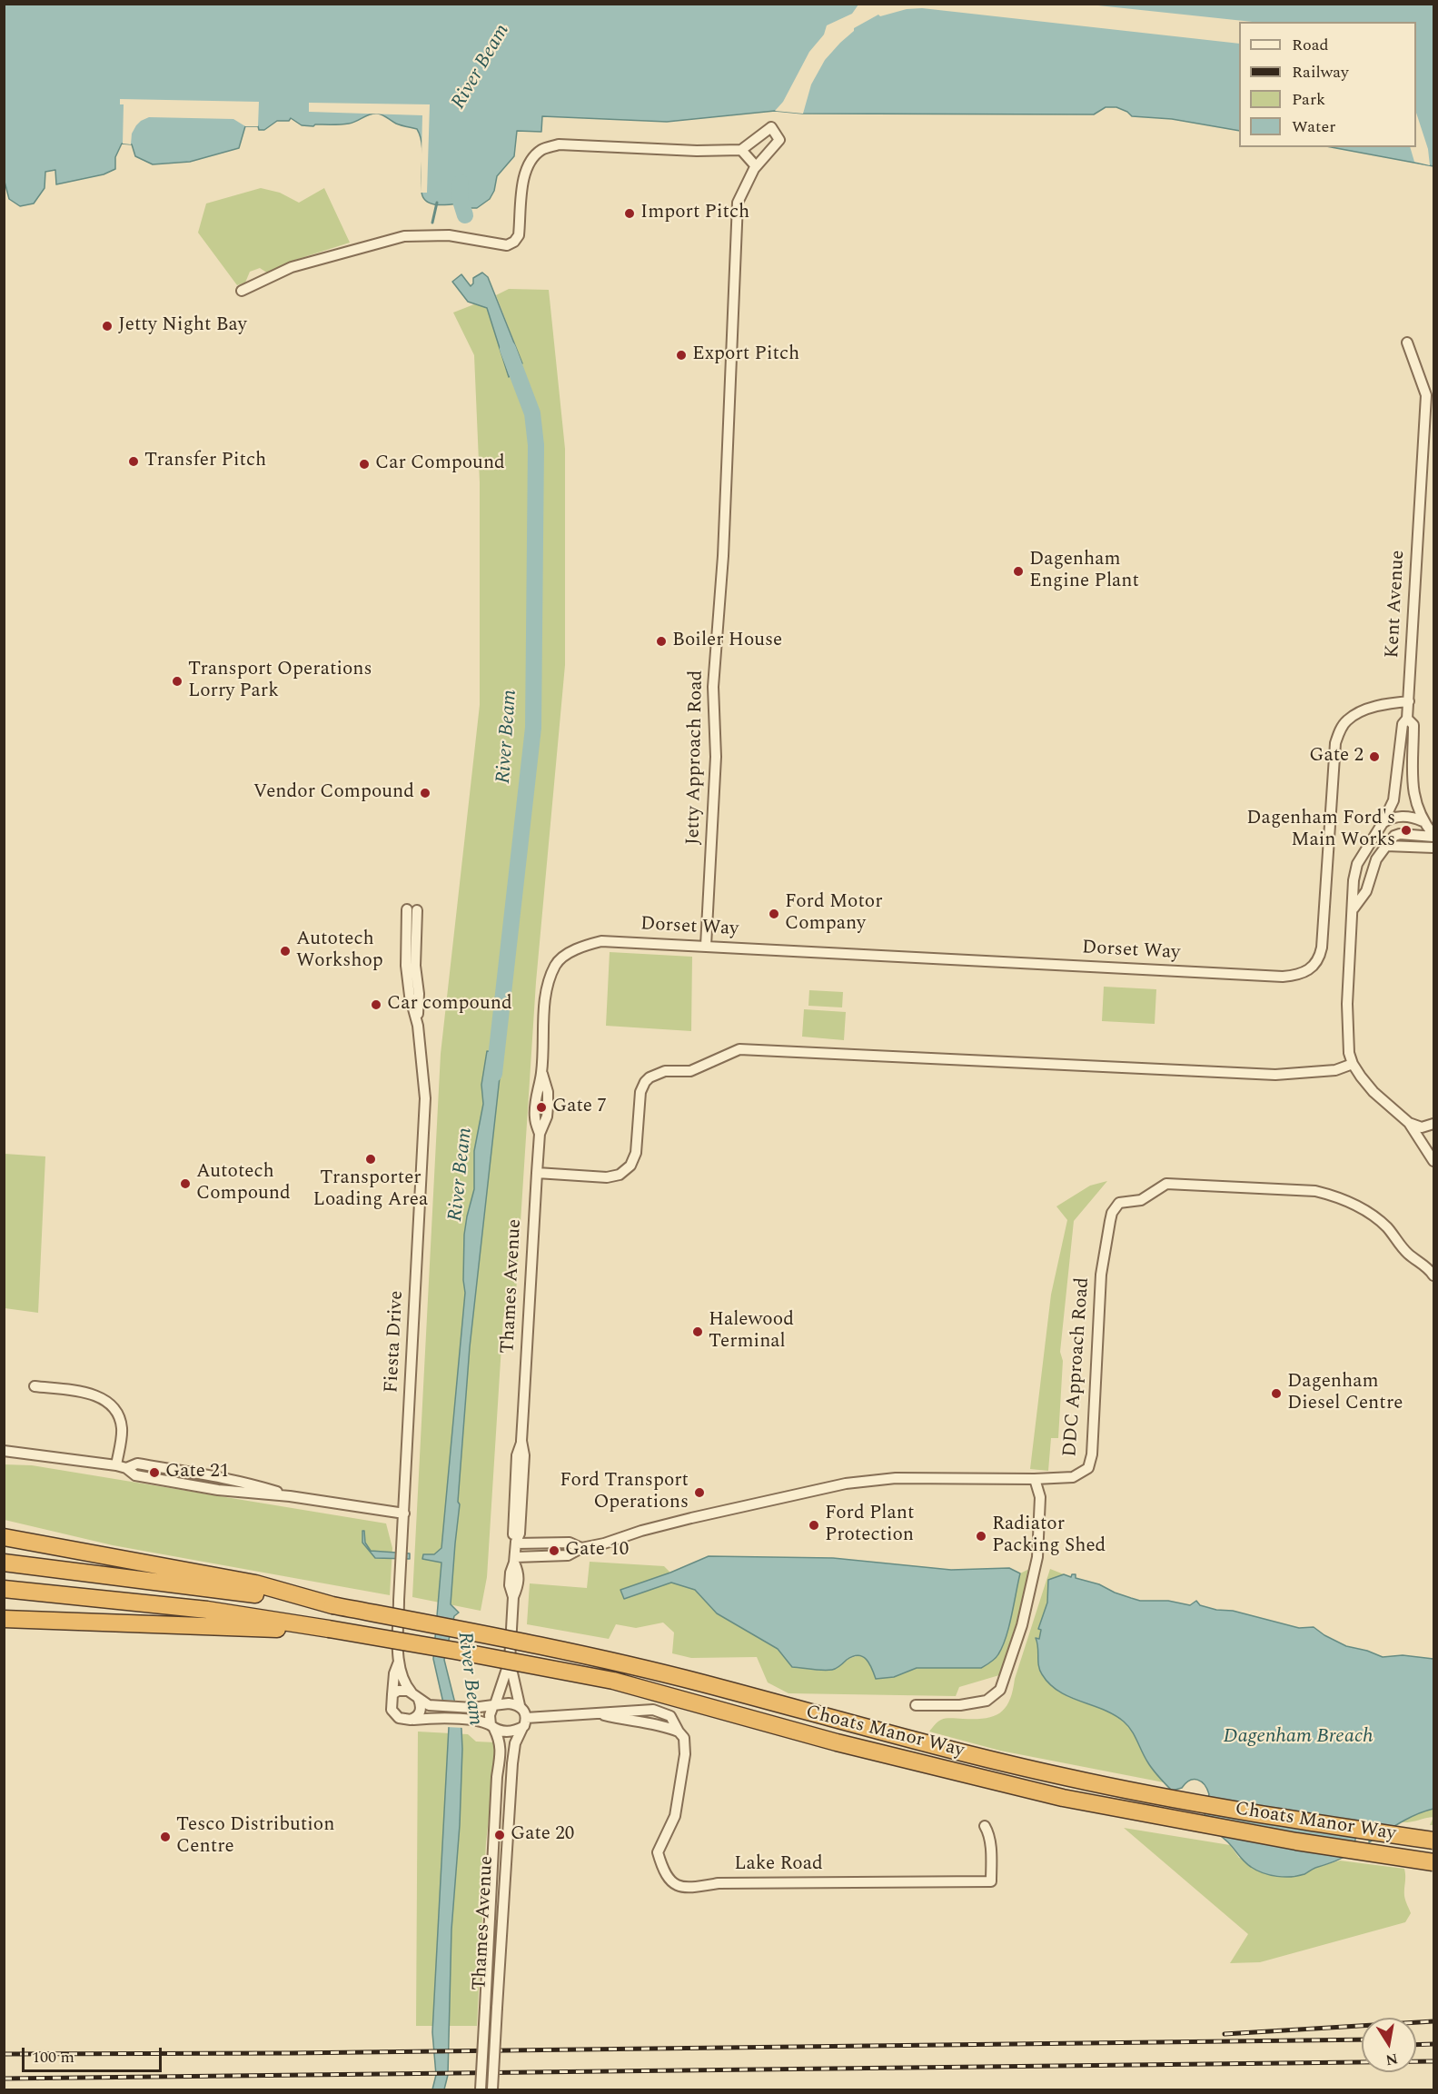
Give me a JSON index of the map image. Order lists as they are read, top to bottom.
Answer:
{
  "streets": {
    "highway": ["Choats Manor Way"],
    "street": [
      "Kent Avenue",
      "Jetty Approach Road",
      "Dorset Way",
      "Thames Avenue",
      "Fiesta Drive",
      "DDC Approach Road",
      "Lake Road"
    ]
  },
  "crossings": [
    ["Kent Avenue", "Dorset Way"],
    ["Jetty Approach Road", "Dorset Way"],
    ["Dorset Way", "Thames Avenue"],
    ["Thames Avenue", "DDC Approach Road"],
    ["Thames Avenue", "Lake Road"]
  ],
  "water": ["River Beam", "Dagenham Breach"],
  "places": [
    "Import Pitch",
    "Jetty Night Bay",
    "Export Pitch",
    "Transfer Pitch",
    "Car Compound",
    "Dagenham Engine Plant",
    "Boiler House",
    "Transport Operations Lorry Park",
    "Gate 2",
    "Vendor Compound",
    "Dagenham Ford's Main Works",
    "Ford Motor Company",
    "Autotech Workshop",
    "Car compound",
    "Gate 7",
    "Transporter Loading Area",
    "Autotech Compound",
    "Halewood Terminal",
    "Dagenham Diesel Centre",
    "Gate 21",
    "Ford Transport Operations",
    "Ford Plant Protection",
    "Radiator Packing Shed",
    "Gate 10",
    "Gate 20",
    "Tesco Distribution Centre"
  ],
  "legend": [
    "Road",
    "Railway",
    "Park",
    "Water"
  ],
  "scale_bar": "100 m",
  "north": "bottom"
}
